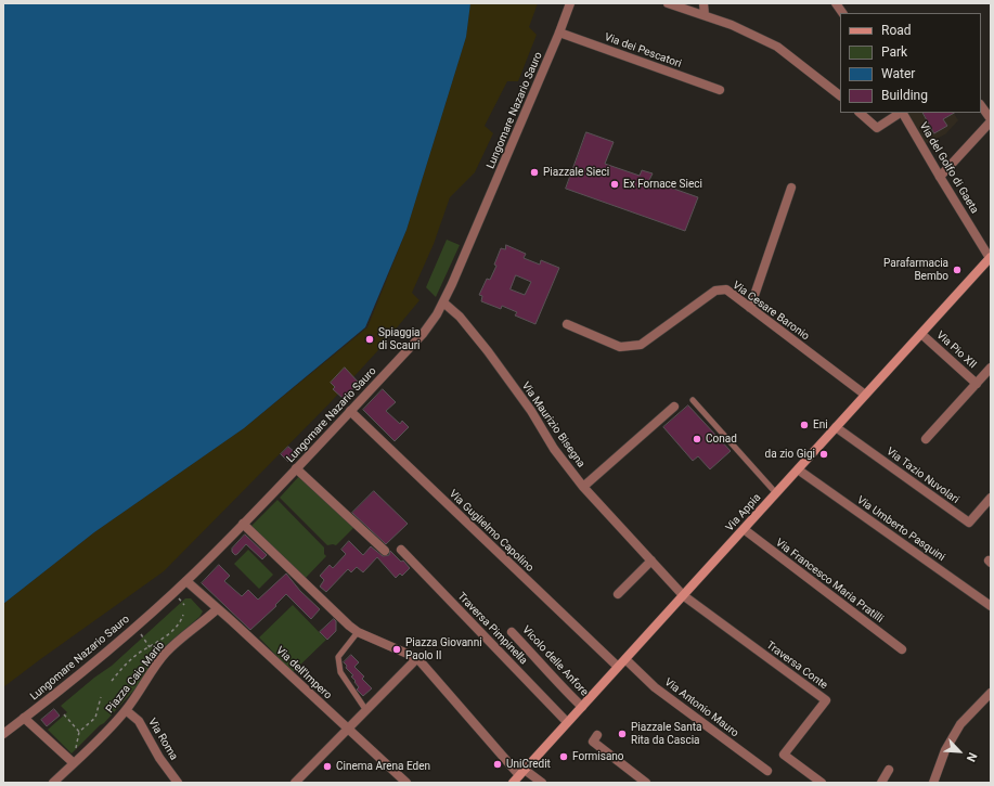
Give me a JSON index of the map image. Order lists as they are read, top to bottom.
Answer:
{
  "streets": {
    "main road": ["Via Appia"],
    "street": [
      "Via dei Pescatori",
      "Lungomare Nazario Sauro",
      "Via del Golfo di Gaeta",
      "Via Cesare Baronio",
      "Via Pio XII",
      "Via Maurizio Bisegna",
      "Via Tazio Nuvolari",
      "Via Umberto Pasquini",
      "Via Guglielmo Capolino",
      "Via Francesco Maria Pratilli",
      "Traversa Pimpinella",
      "Vicolo delle Anfore",
      "Traversa Conte",
      "Via dell'Impero",
      "Piazza Caio Mario",
      "Via Antonio Mauro",
      "Via Roma"
    ]
  },
  "crossings": [
    ["Via dei Pescatori", "Lungomare Nazario Sauro"],
    ["Lungomare Nazario Sauro", "Via Maurizio Bisegna"],
    ["Lungomare Nazario Sauro", "Via Guglielmo Capolino"],
    ["Lungomare Nazario Sauro", "Via dell'Impero"],
    ["Via del Golfo di Gaeta", "Via Appia"],
    ["Via Cesare Baronio", "Via Appia"],
    ["Via Pio XII", "Via Appia"],
    ["Via Maurizio Bisegna", "Via Appia"],
    ["Via Maurizio Bisegna", "Traversa Conte"],
    ["Via Tazio Nuvolari", "Via Appia"],
    ["Via Appia", "Via Umberto Pasquini"],
    ["Via Appia", "Via Guglielmo Capolino"],
    ["Via Appia", "Via Francesco Maria Pratilli"],
    ["Via Appia", "Traversa Pimpinella"],
    ["Via Appia", "Vicolo delle Anfore"],
    ["Via Appia", "Traversa Conte"],
    ["Via Appia", "Via Antonio Mauro"],
    ["Via dell'Impero", "Piazza Caio Mario"],
    ["Piazza Caio Mario", "Via Roma"]
  ],
  "places": [
    "Piazzale Sieci",
    "Ex Fornace Sieci",
    "Parafarmacia Bembo",
    "Spiaggia di Scauri",
    "Eni",
    "Conad",
    "da zio Gigi",
    "Piazza Giovanni Paolo II",
    "Piazzale Santa Rita da Cascia",
    "Formisano",
    "UniCredit",
    "Cinema Arena Eden"
  ],
  "legend": [
    "Road",
    "Park",
    "Water",
    "Building"
  ],
  "north": "bottom right"
}
